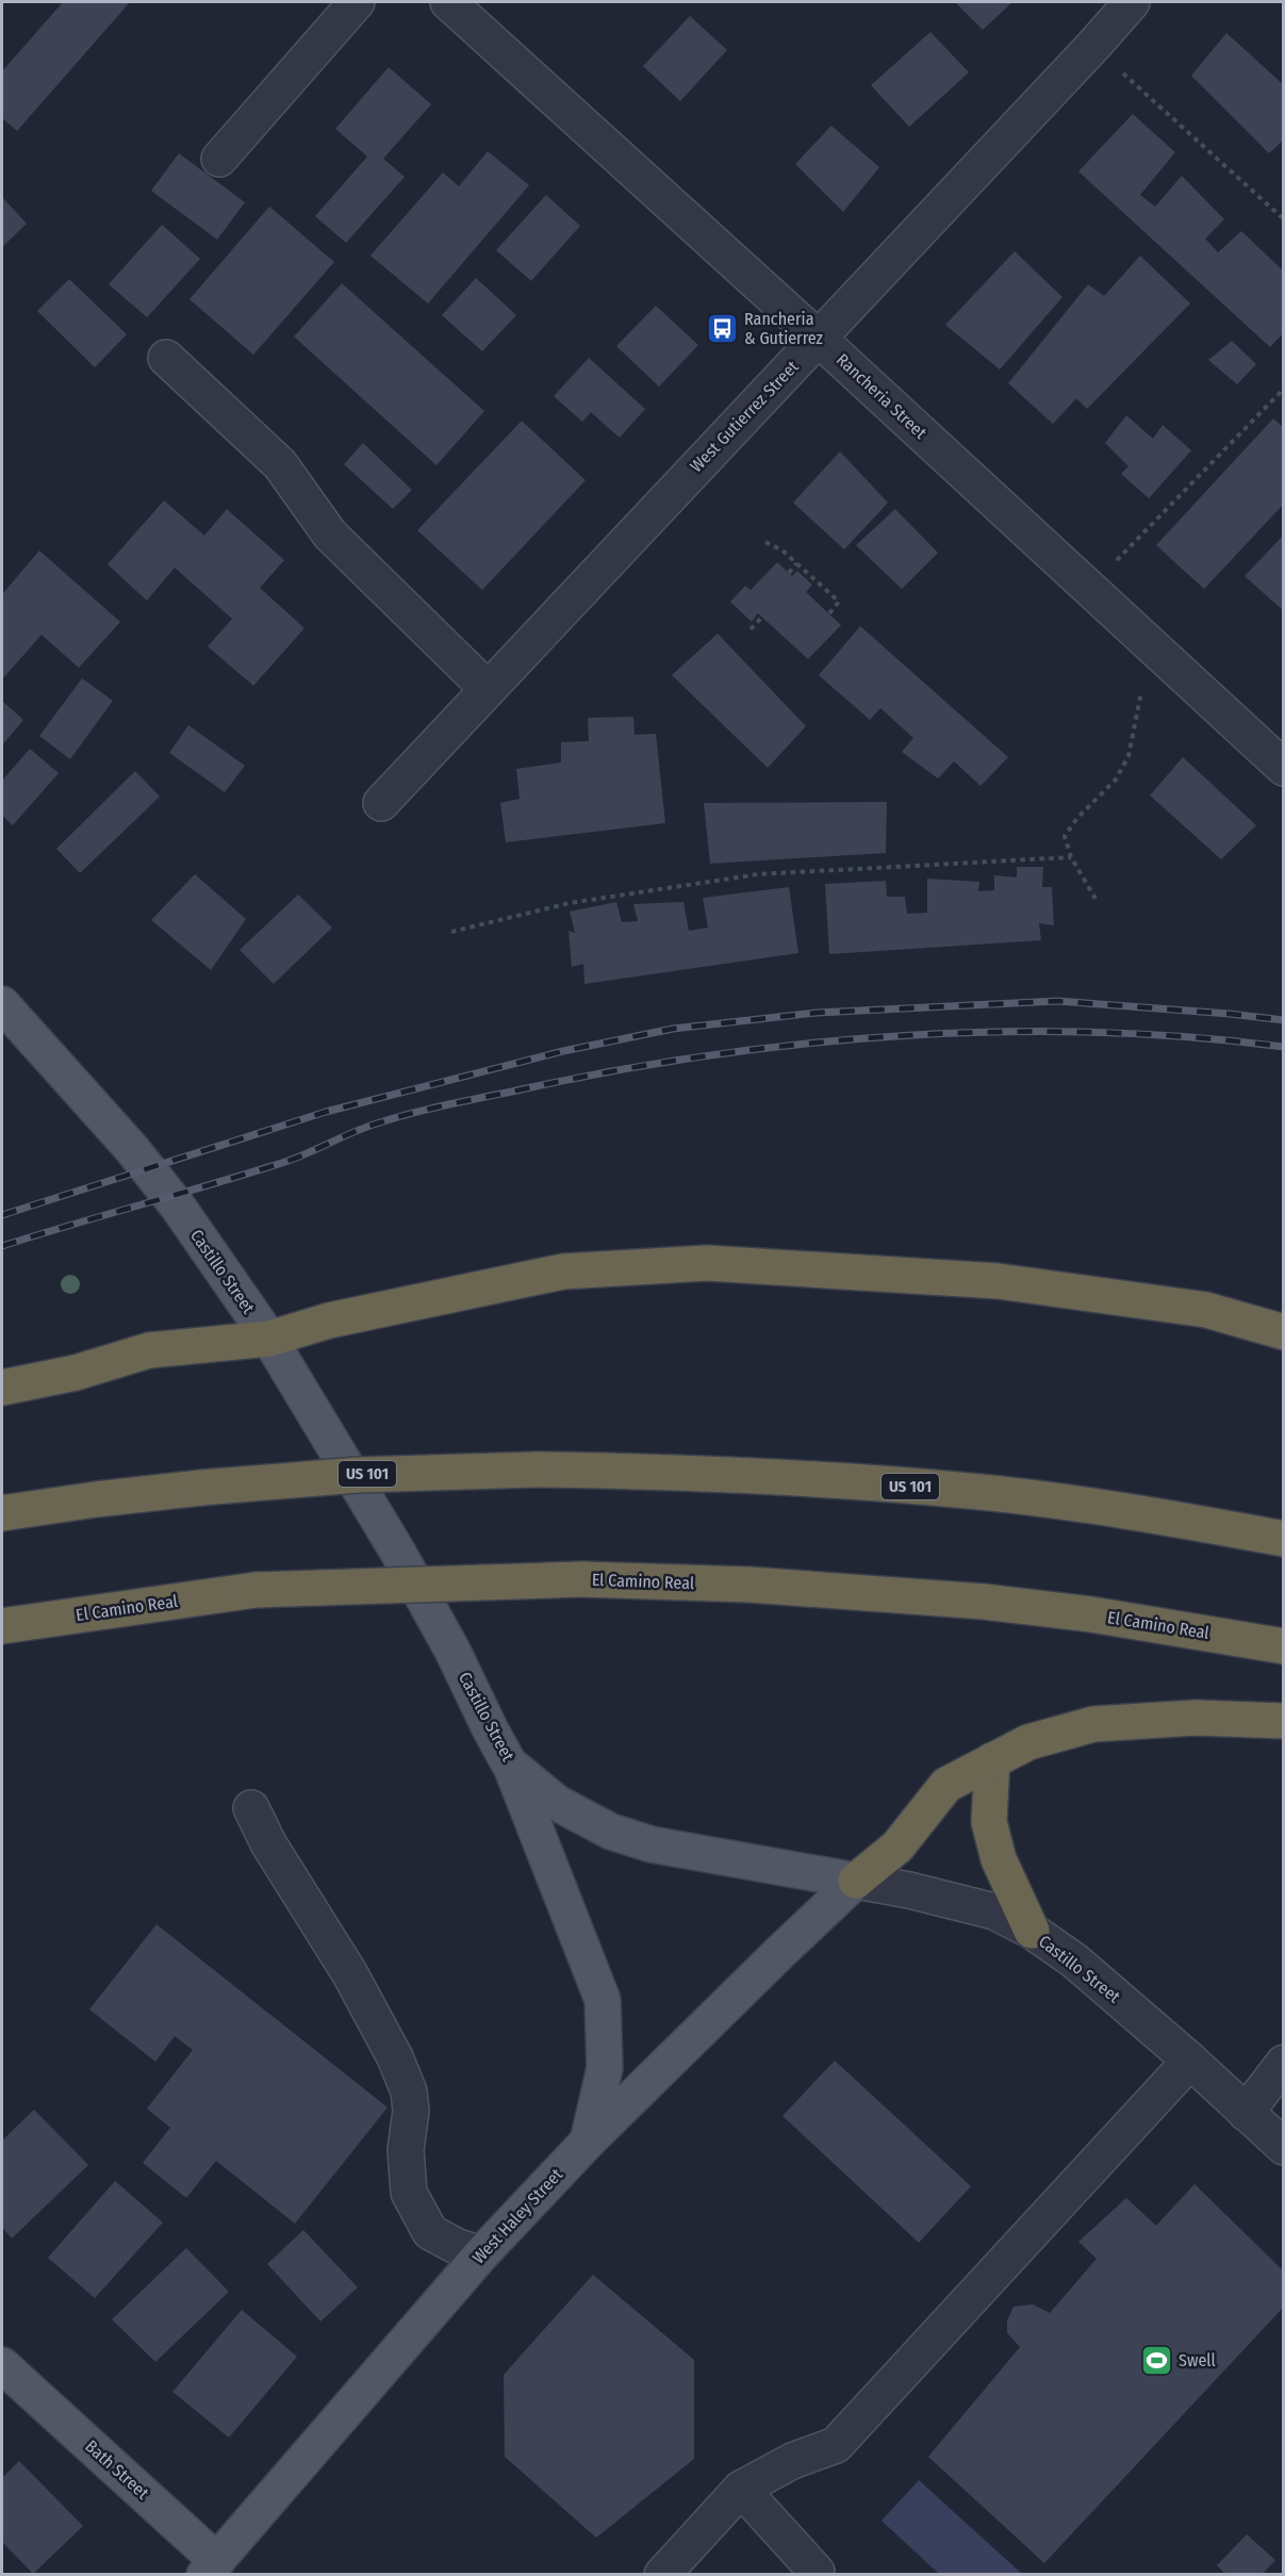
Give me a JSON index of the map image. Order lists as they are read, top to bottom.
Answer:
{
  "streets": {
    "highway": ["US 101", "El Camino Real"],
    "main road": ["Castillo Street", "West Haley Street", "Bath Street"],
    "street": ["Rancheria Street", "West Gutierrez Street"]
  },
  "crossings": [
    ["Rancheria Street", "West Gutierrez Street"],
    ["Castillo Street", "West Haley Street"],
    ["West Haley Street", "Bath Street"]
  ],
  "places": {
    "bus stop": ["Rancheria & Gutierrez"],
    "sports": ["Swell"]
  }
}
